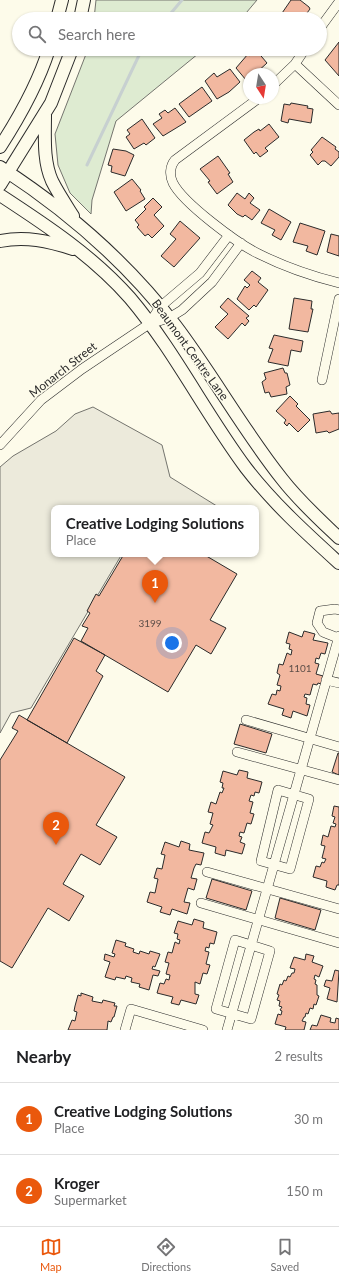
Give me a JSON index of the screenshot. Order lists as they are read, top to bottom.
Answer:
{
  "streets": {
    "street": ["Beaumont Centre Lane", "Monarch Street"]
  },
  "crossings": [
    ["Beaumont Centre Lane", "Monarch Street"]
  ],
  "house_numbers": ["3199", "1101"],
  "north": "bottom",
  "page": {
    "search": "Search here",
    "popup": ["Creative Lodging Solutions", "Place"],
    "pins": ["1", "2"],
    "heading": ["Nearby", "2 results"],
    "list": [
      {
        "mark": "1",
        "name": "Creative Lodging Solutions",
        "note": "Place",
        "value": "30 m"
      },
      {
        "mark": "2",
        "name": "Kroger",
        "note": "Supermarket",
        "value": "150 m"
      }
    ],
    "nav": ["Map", "Directions", "Saved"]
  }
}
